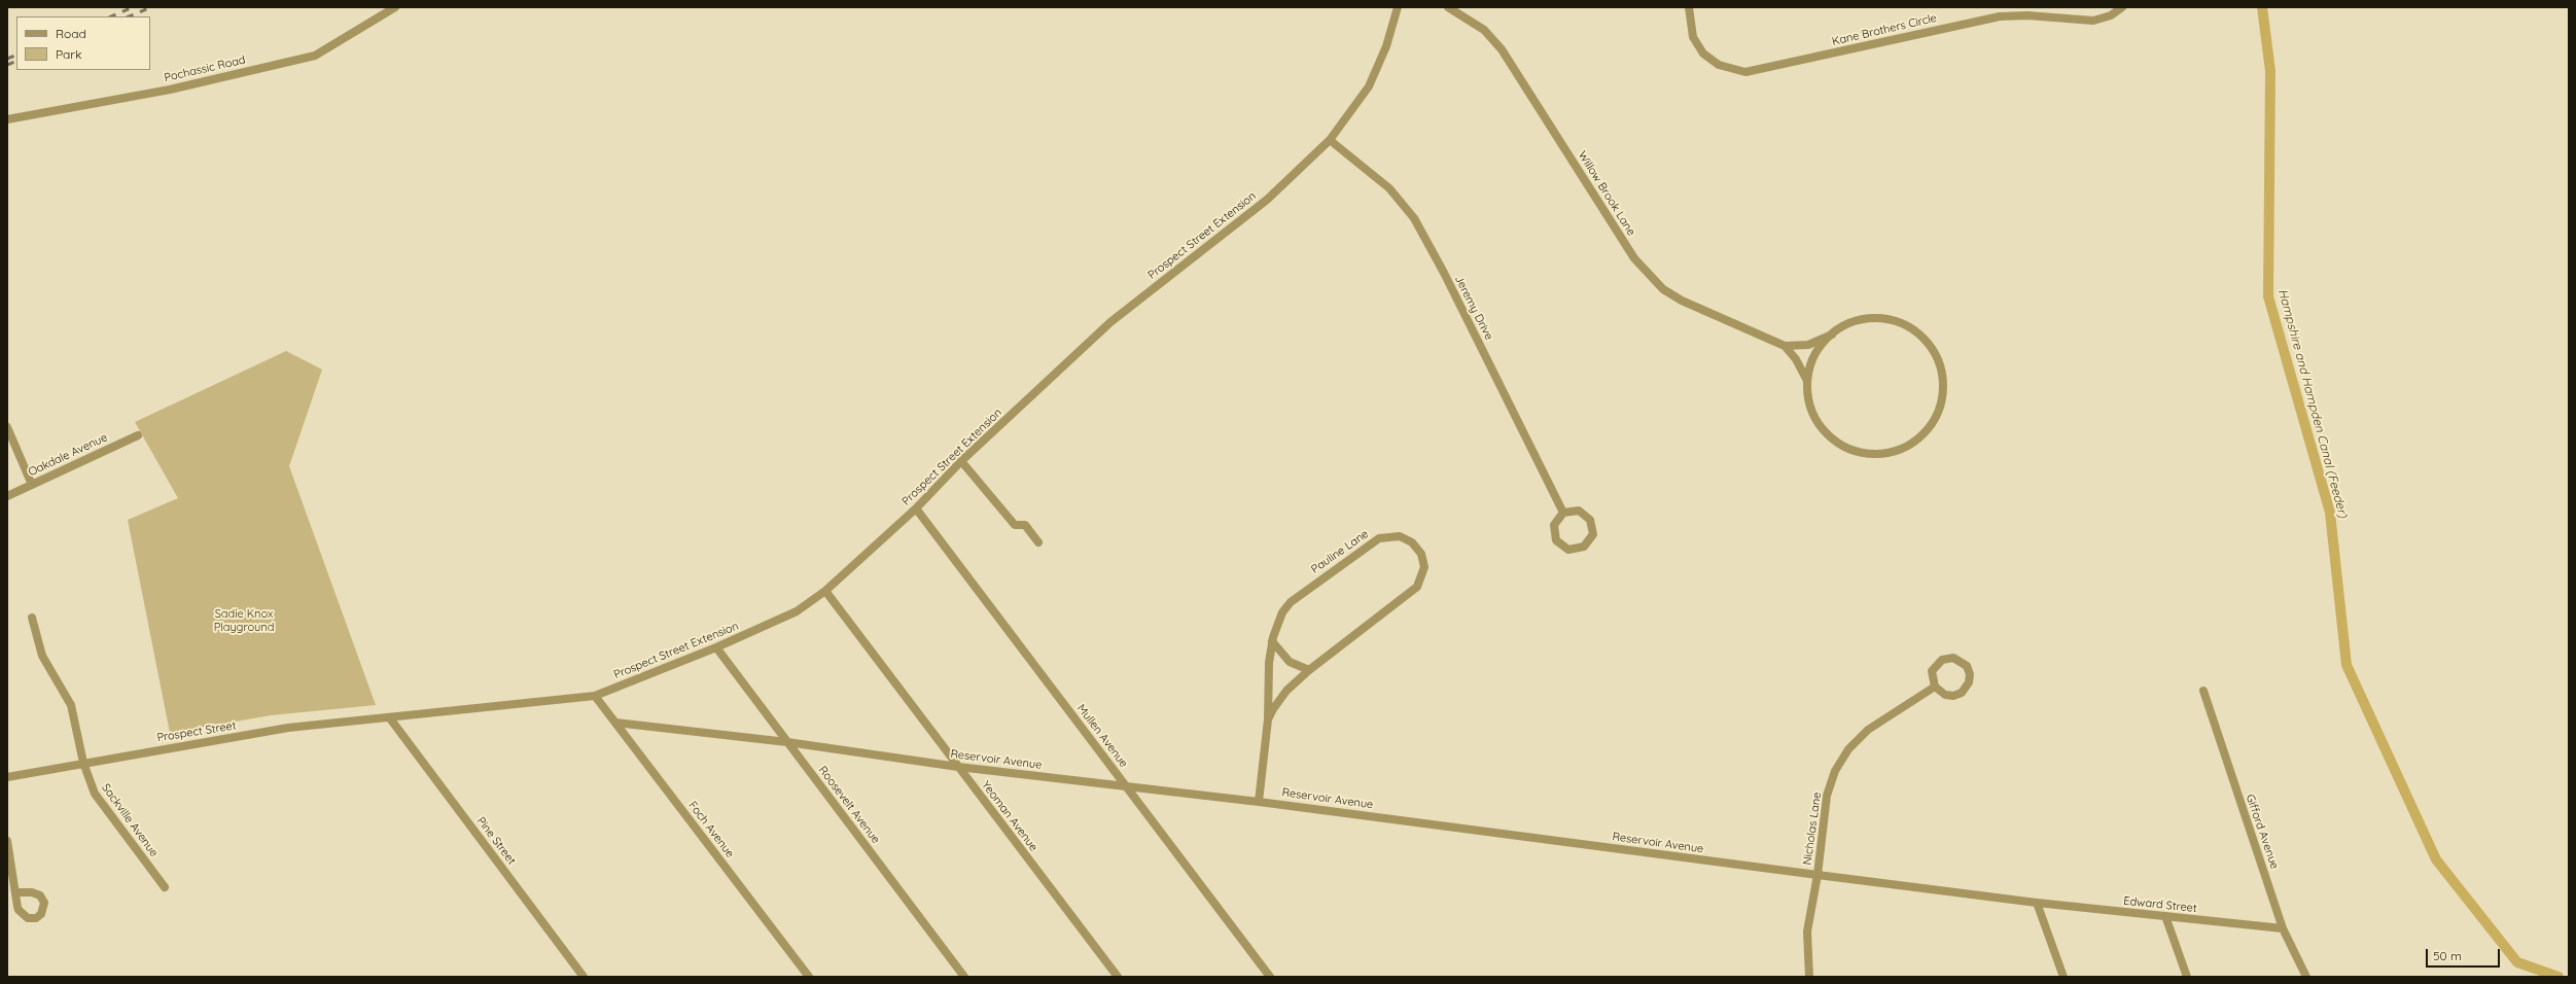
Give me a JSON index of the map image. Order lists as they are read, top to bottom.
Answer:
{
  "streets": {
    "street": [
      "Kane Brothers Circle",
      "Pochassic Road",
      "Willow Brook Lane",
      "Prospect Street Extension",
      "Jeremy Drive",
      "Oakdale Avenue",
      "Pauline Lane",
      "Prospect Street",
      "Mullen Avenue",
      "Reservoir Avenue",
      "Roosevelt Avenue",
      "Yeoman Avenue",
      "Sackville Avenue",
      "Nicholas Lane",
      "Foch Avenue",
      "Gifford Avenue",
      "Pine Street",
      "Edward Street"
    ]
  },
  "crossings": [
    ["Prospect Street Extension", "Jeremy Drive"],
    ["Prospect Street Extension", "Prospect Street"],
    ["Prospect Street Extension", "Mullen Avenue"],
    ["Prospect Street Extension", "Roosevelt Avenue"],
    ["Prospect Street Extension", "Yeoman Avenue"],
    ["Prospect Street Extension", "Foch Avenue"],
    ["Prospect Street Extension", "Pine Street"],
    ["Pauline Lane", "Reservoir Avenue"],
    ["Prospect Street", "Sackville Avenue"],
    ["Prospect Street", "Pine Street"],
    ["Mullen Avenue", "Reservoir Avenue"],
    ["Reservoir Avenue", "Roosevelt Avenue"],
    ["Reservoir Avenue", "Yeoman Avenue"],
    ["Reservoir Avenue", "Nicholas Lane"],
    ["Reservoir Avenue", "Foch Avenue"],
    ["Reservoir Avenue", "Edward Street"],
    ["Gifford Avenue", "Edward Street"]
  ],
  "water": ["Hampshire and Hampden Canal (Feeder)"],
  "parks": ["Sadie Knox Playground"],
  "legend": ["Road", "Park"],
  "scale_bar": "50 m"
}
